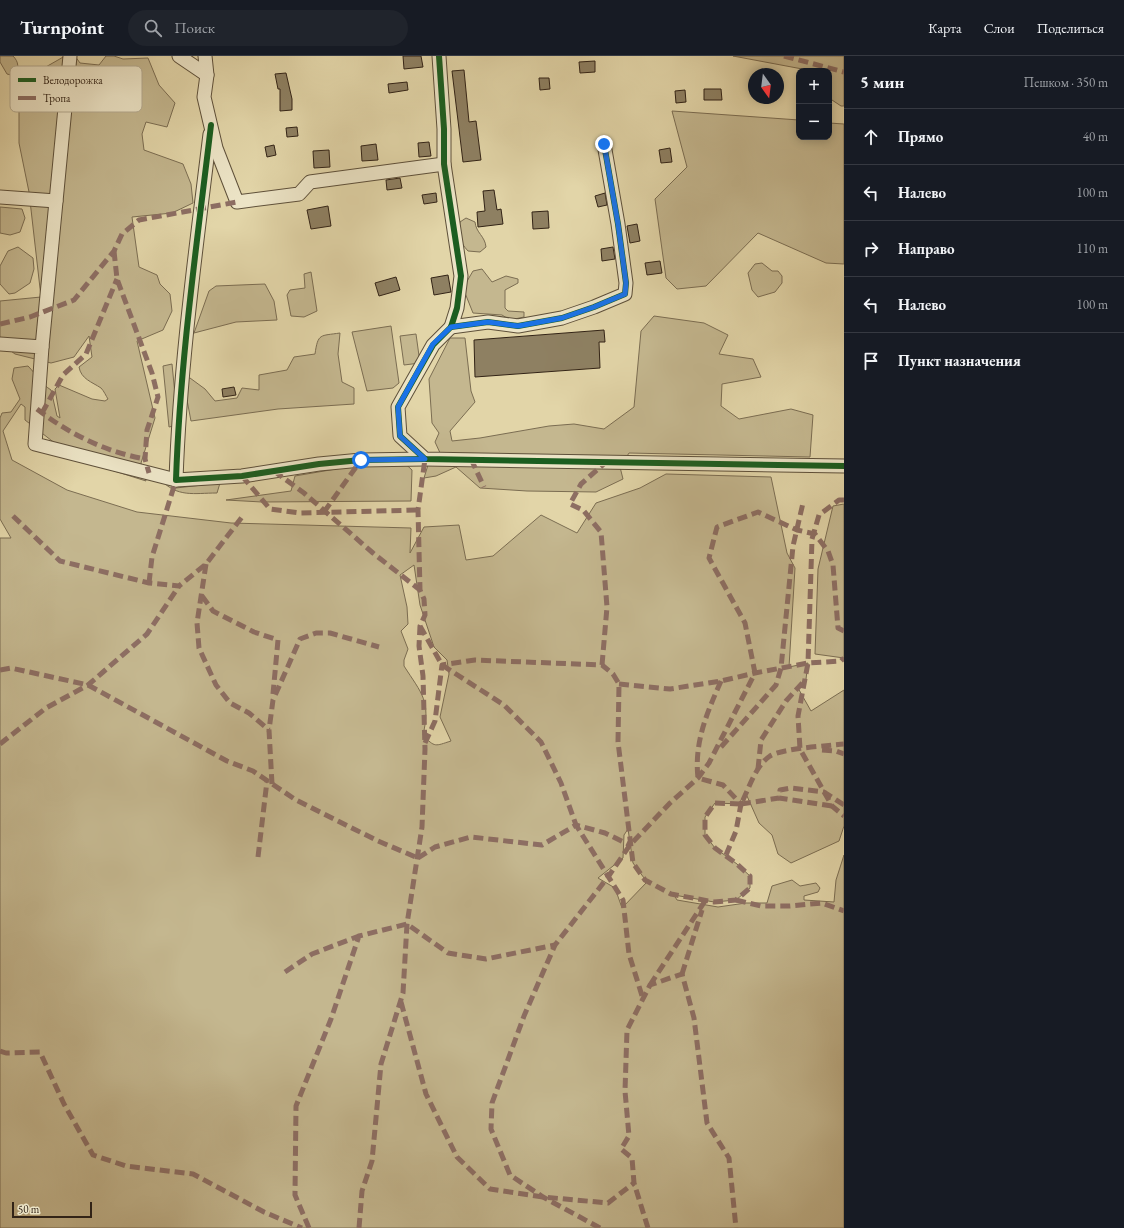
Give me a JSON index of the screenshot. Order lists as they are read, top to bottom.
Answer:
{
  "legend": ["Велодорожка", "Тропа"],
  "scale_bar": "50 m",
  "north": "bottom",
  "page": {
    "header": "Turnpoint",
    "search": "Поиск",
    "nav": ["Карта", "Слои", "Поделиться"],
    "heading": ["5 мин", "Пешком · 350 m"],
    "map_buttons": ["+", "−"],
    "list": [
      ["Прямо", "40 m"],
      ["Налево", "100 m"],
      ["Направо", "110 m"],
      ["Налево", "100 m"],
      "Пункт назначения"
    ],
    "scale": "50 m"
  }
}
